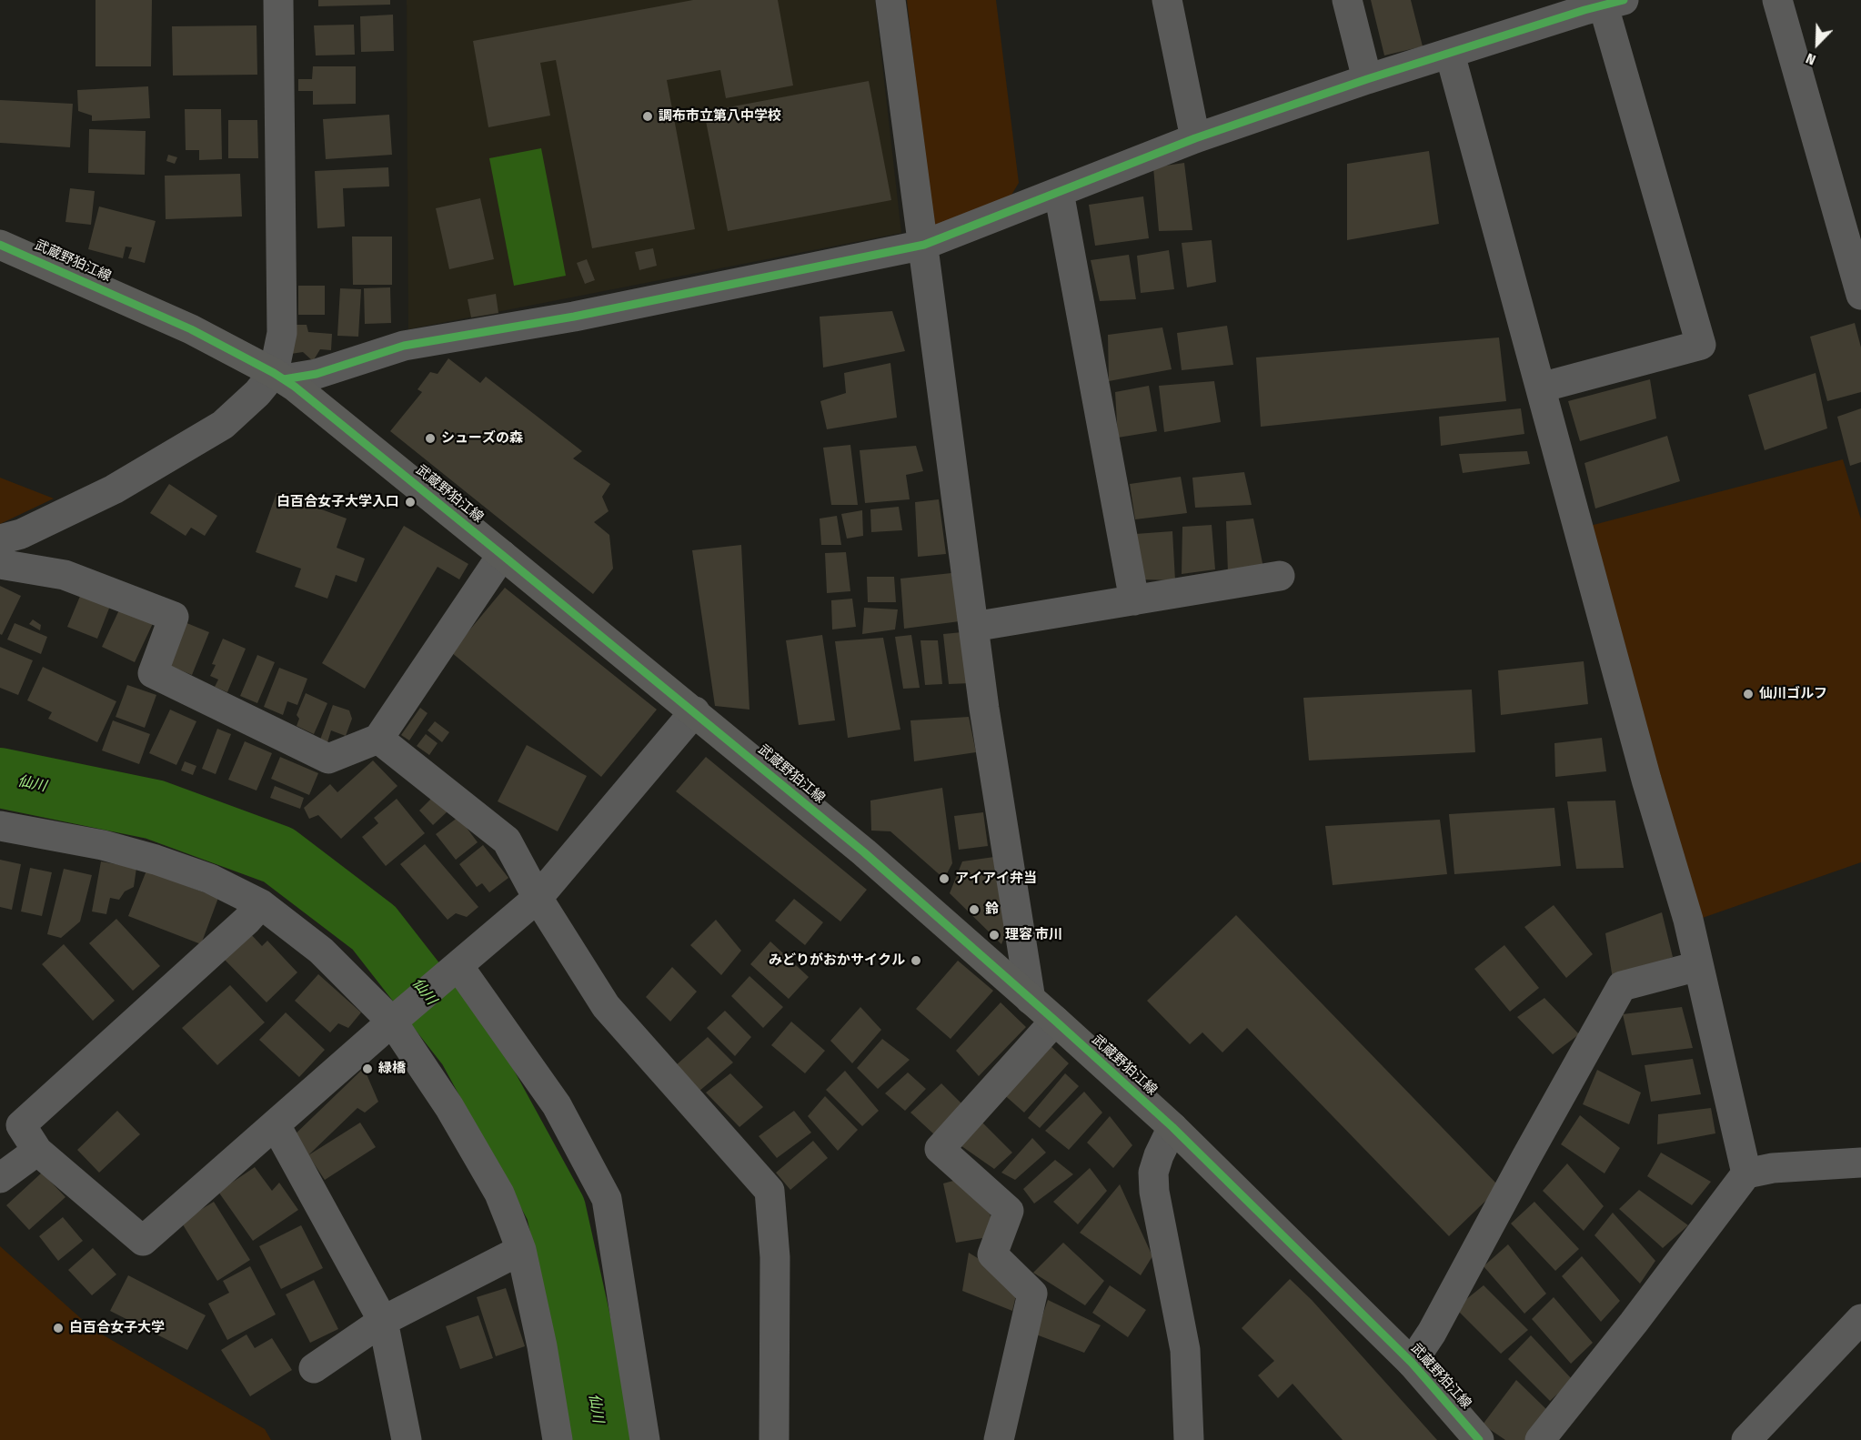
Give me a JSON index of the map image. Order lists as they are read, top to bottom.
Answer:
{
  "streets": {
    "main road": ["武蔵野狛江線"]
  },
  "water": ["仙川"],
  "places": [
    "調布市立第八中学校",
    "シューズの森",
    "白百合女子大学入口",
    "仙川ゴルフ",
    "アイアイ弁当",
    "鈴",
    "理容 市川",
    "みどりがおかサイクル",
    "緑橋",
    "白百合女子大学"
  ],
  "north": "bottom left"
}
